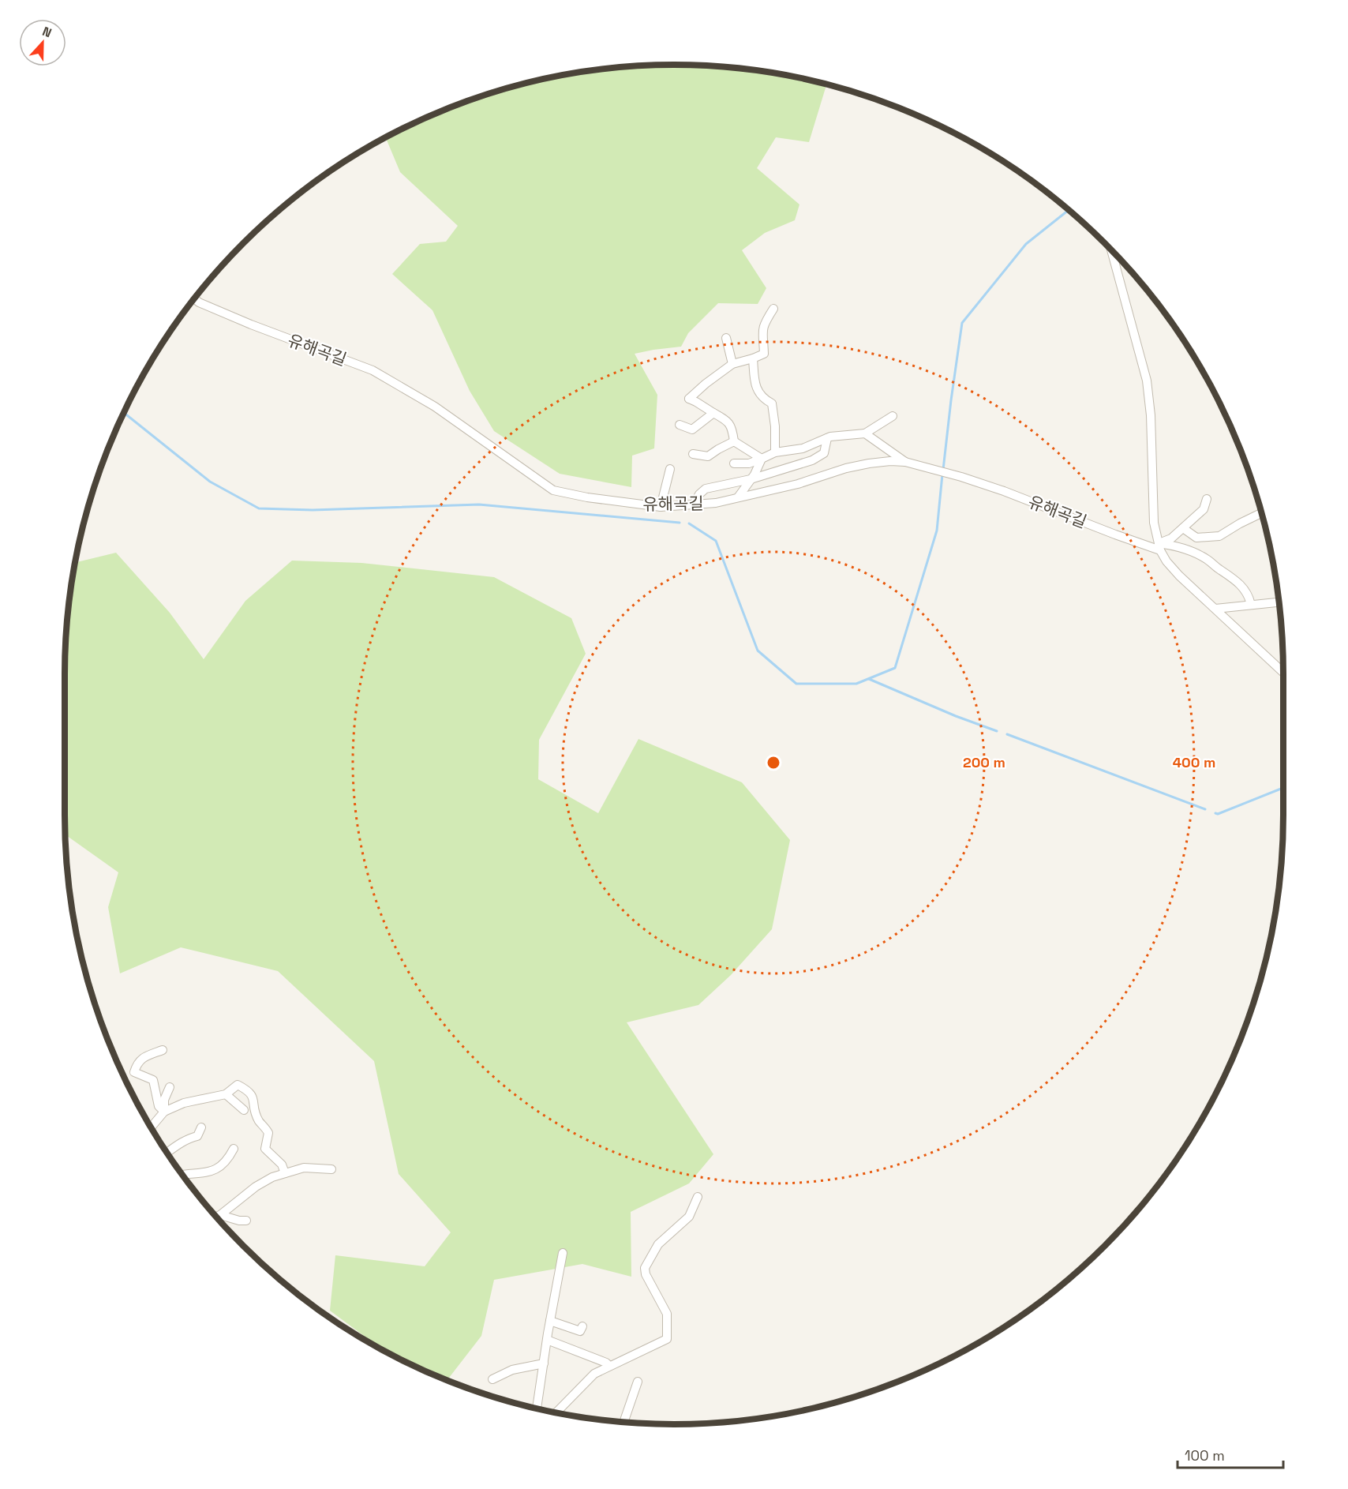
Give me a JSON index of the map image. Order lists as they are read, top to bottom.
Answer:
{
  "streets": {
    "street": ["유해곡길"]
  },
  "scale_bar": "100 m",
  "north": "top",
  "rings": ["200 m", "400 m"]
}
